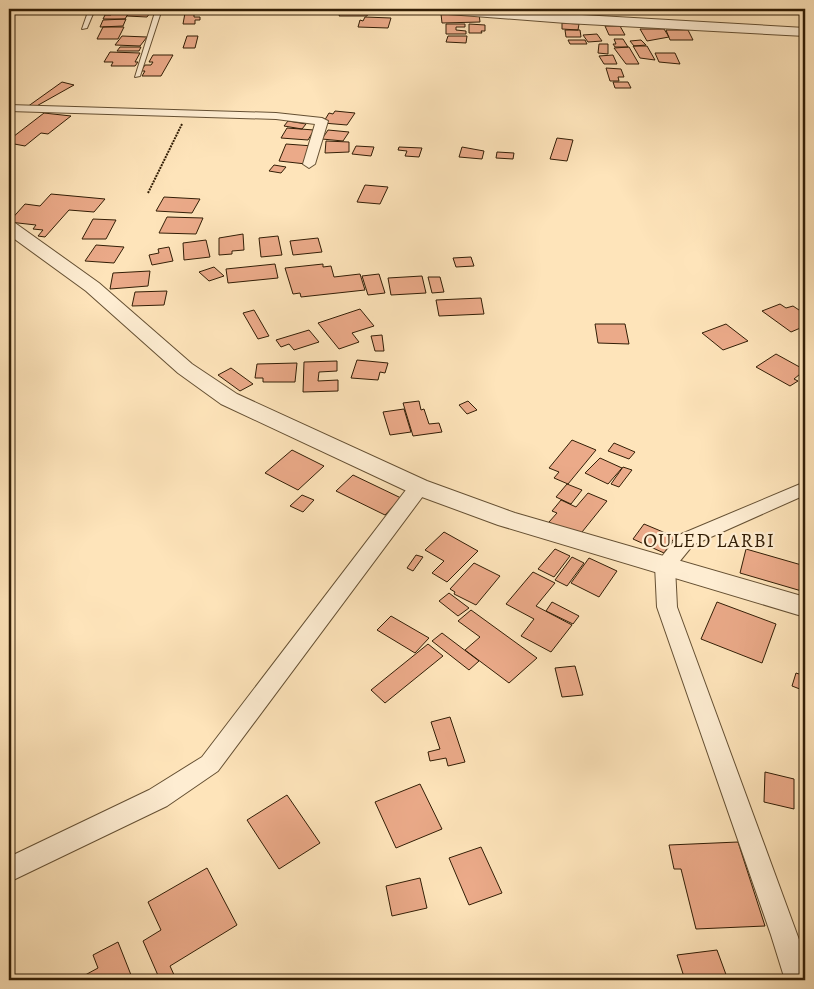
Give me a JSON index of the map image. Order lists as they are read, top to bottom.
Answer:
{
  "districts": ["OULED LARBI"]
}
